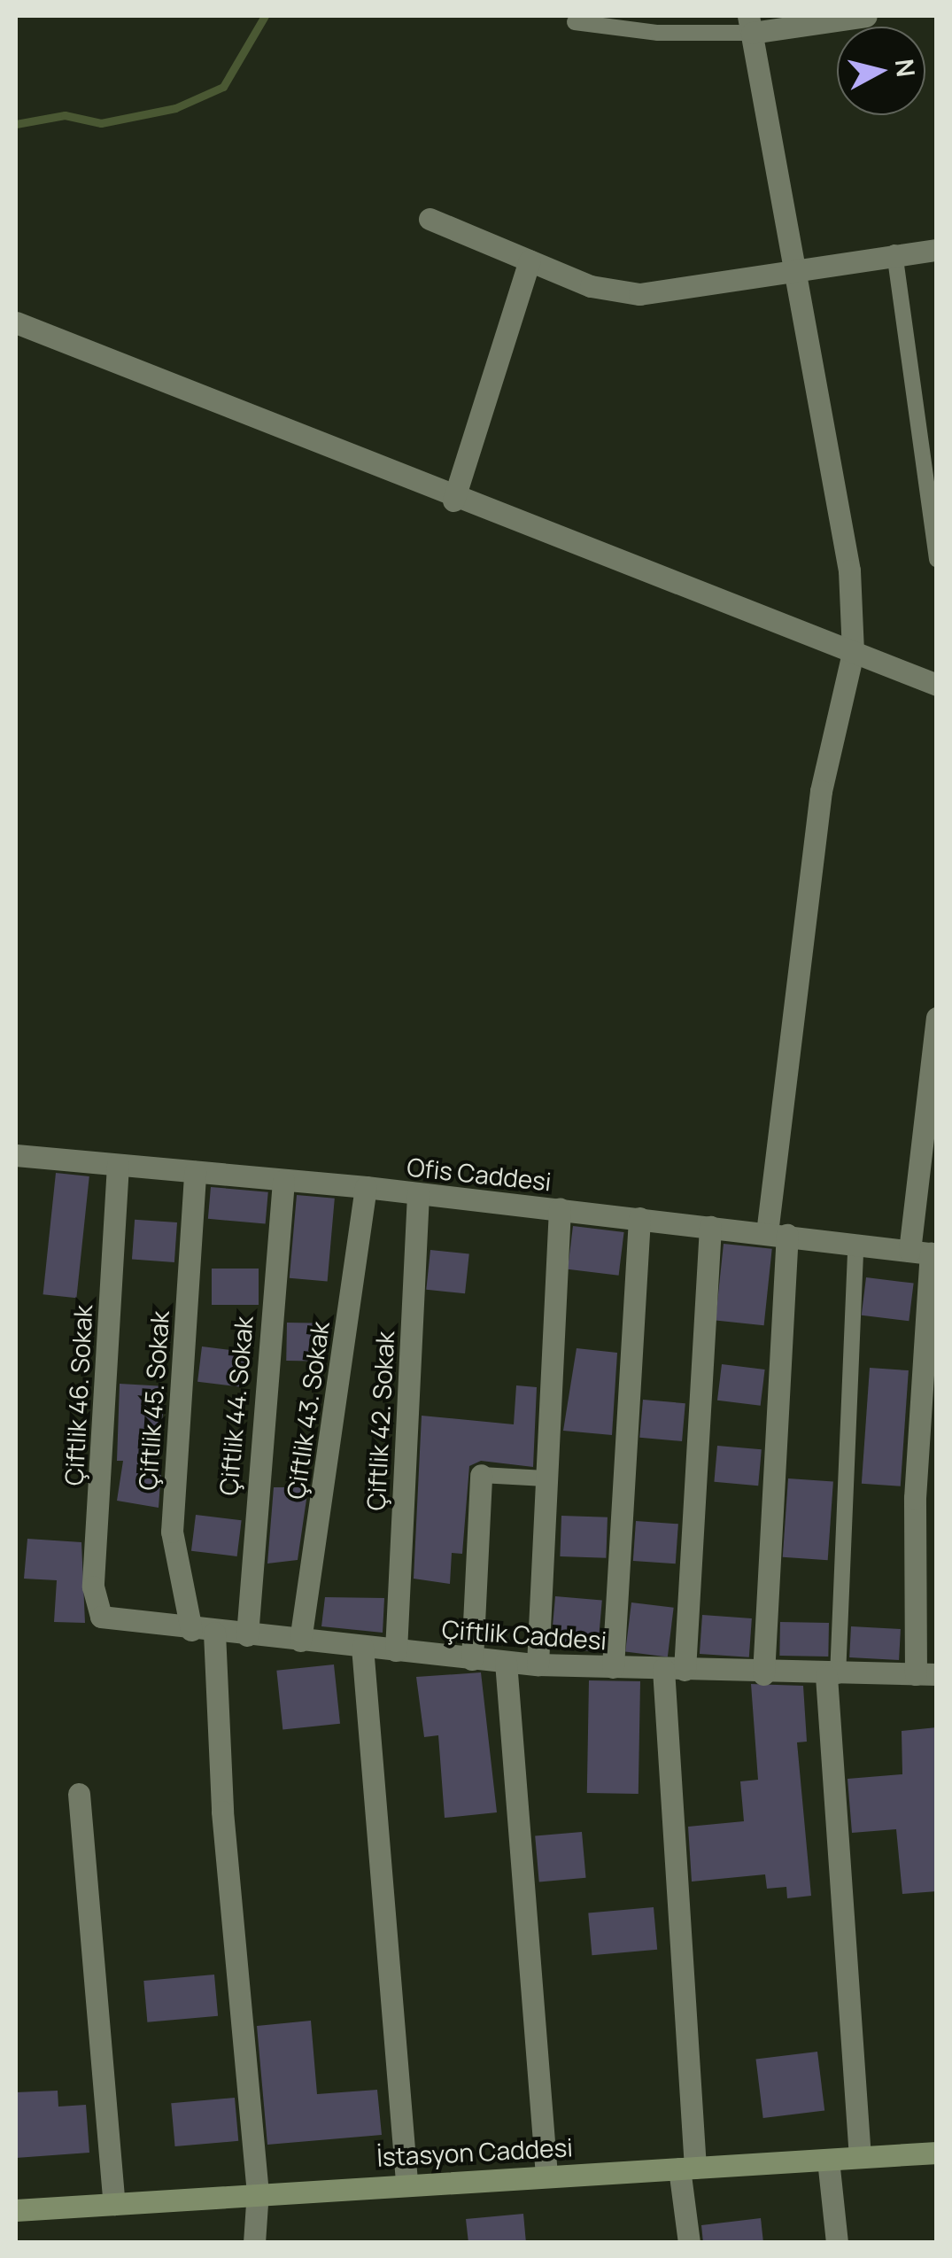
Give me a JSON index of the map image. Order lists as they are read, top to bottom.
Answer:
{
  "streets": {
    "main road": ["İstasyon Caddesi"],
    "street": [
      "Ofis Caddesi",
      "Çiftlik 46. Sokak",
      "Çiftlik 45. Sokak",
      "Çiftlik 44. Sokak",
      "Çiftlik 43. Sokak",
      "Çiftlik 42. Sokak",
      "Çiftlik Caddesi"
    ]
  },
  "crossings": [
    ["Ofis Caddesi", "Çiftlik 46. Sokak"],
    ["Ofis Caddesi", "Çiftlik 45. Sokak"],
    ["Ofis Caddesi", "Çiftlik 44. Sokak"],
    ["Ofis Caddesi", "Çiftlik 43. Sokak"],
    ["Ofis Caddesi", "Çiftlik 42. Sokak"],
    ["Çiftlik 46. Sokak", "Çiftlik Caddesi"],
    ["Çiftlik 45. Sokak", "Çiftlik Caddesi"],
    ["Çiftlik 45. Sokak", "İstasyon Caddesi"],
    ["Çiftlik 44. Sokak", "Çiftlik Caddesi"],
    ["Çiftlik 43. Sokak", "Çiftlik Caddesi"],
    ["Çiftlik 42. Sokak", "Çiftlik Caddesi"]
  ],
  "north": "right"
}
